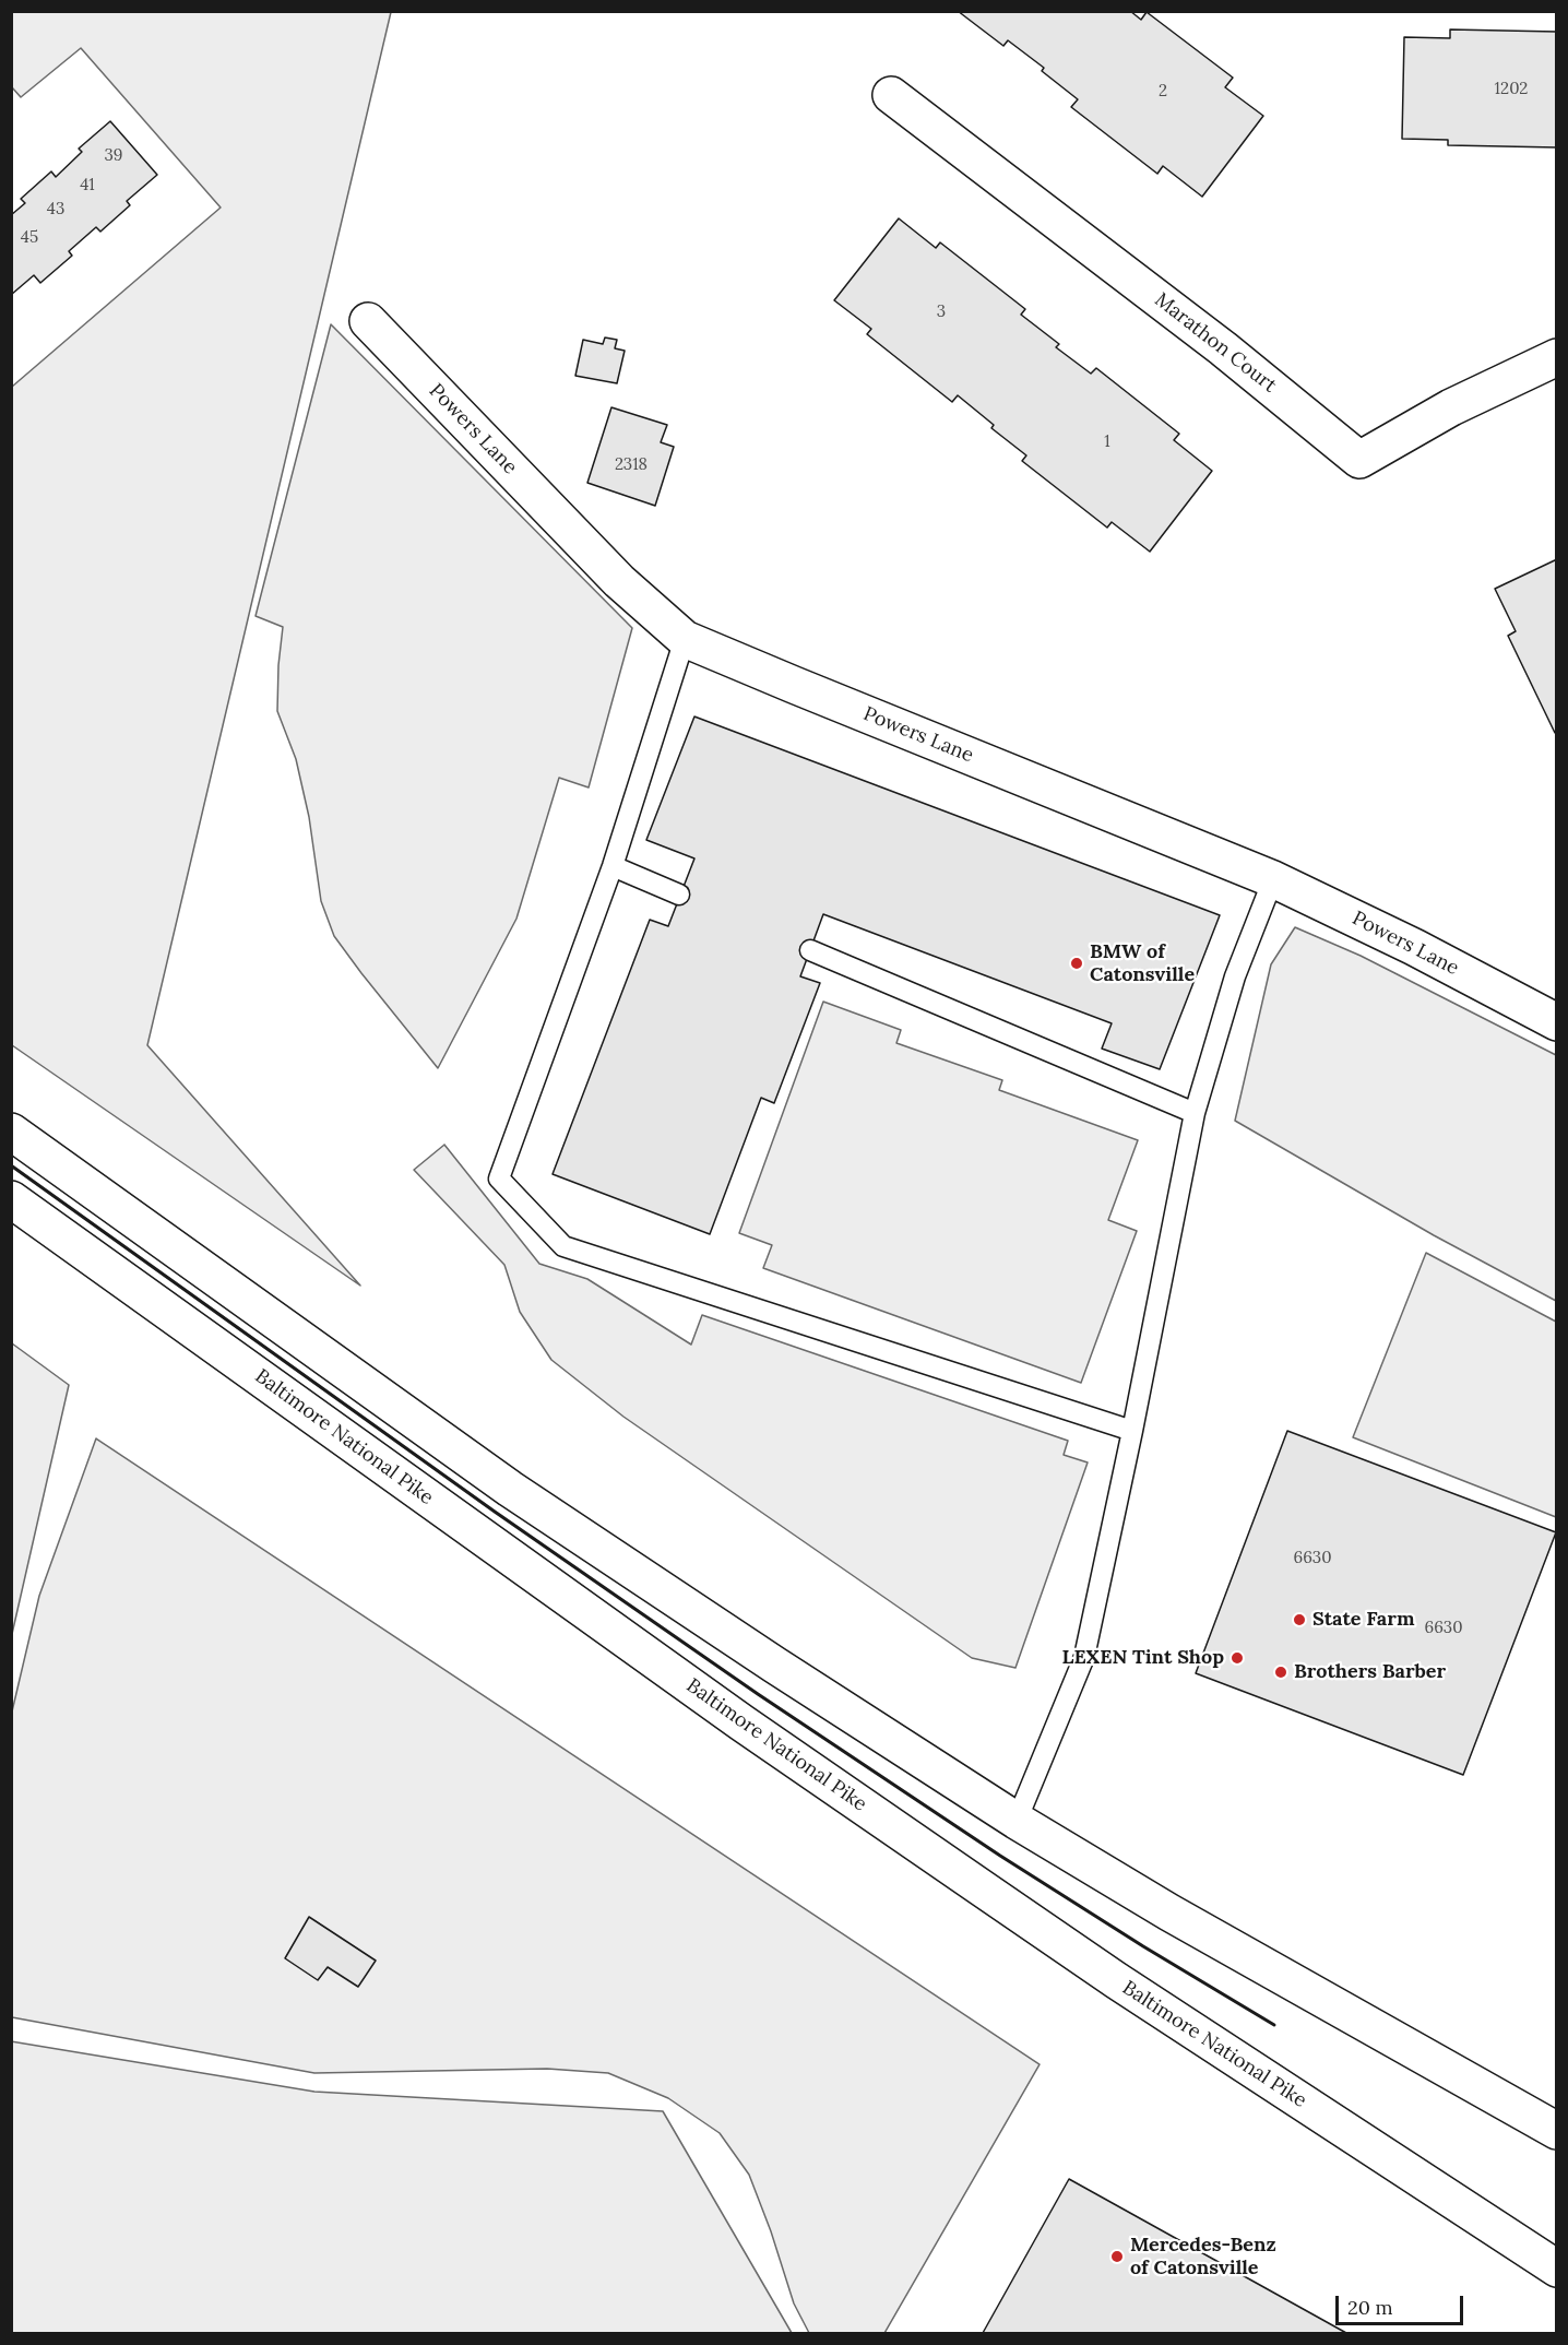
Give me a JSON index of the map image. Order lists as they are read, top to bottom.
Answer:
{
  "streets": {
    "main road": ["Marathon Court", "Powers Lane", "Baltimore National Pike"]
  },
  "places": [
    "BMW of Catonsville",
    "State Farm",
    "LEXEN Tint Shop",
    "Brothers Barber",
    "Mercedes-Benz of Catonsville"
  ],
  "house_numbers": [
    "1202",
    "2",
    "39",
    "41",
    "43",
    "45",
    "3",
    "1",
    "2318",
    "6630",
    "6630"
  ],
  "scale_bar": "20 m"
}
